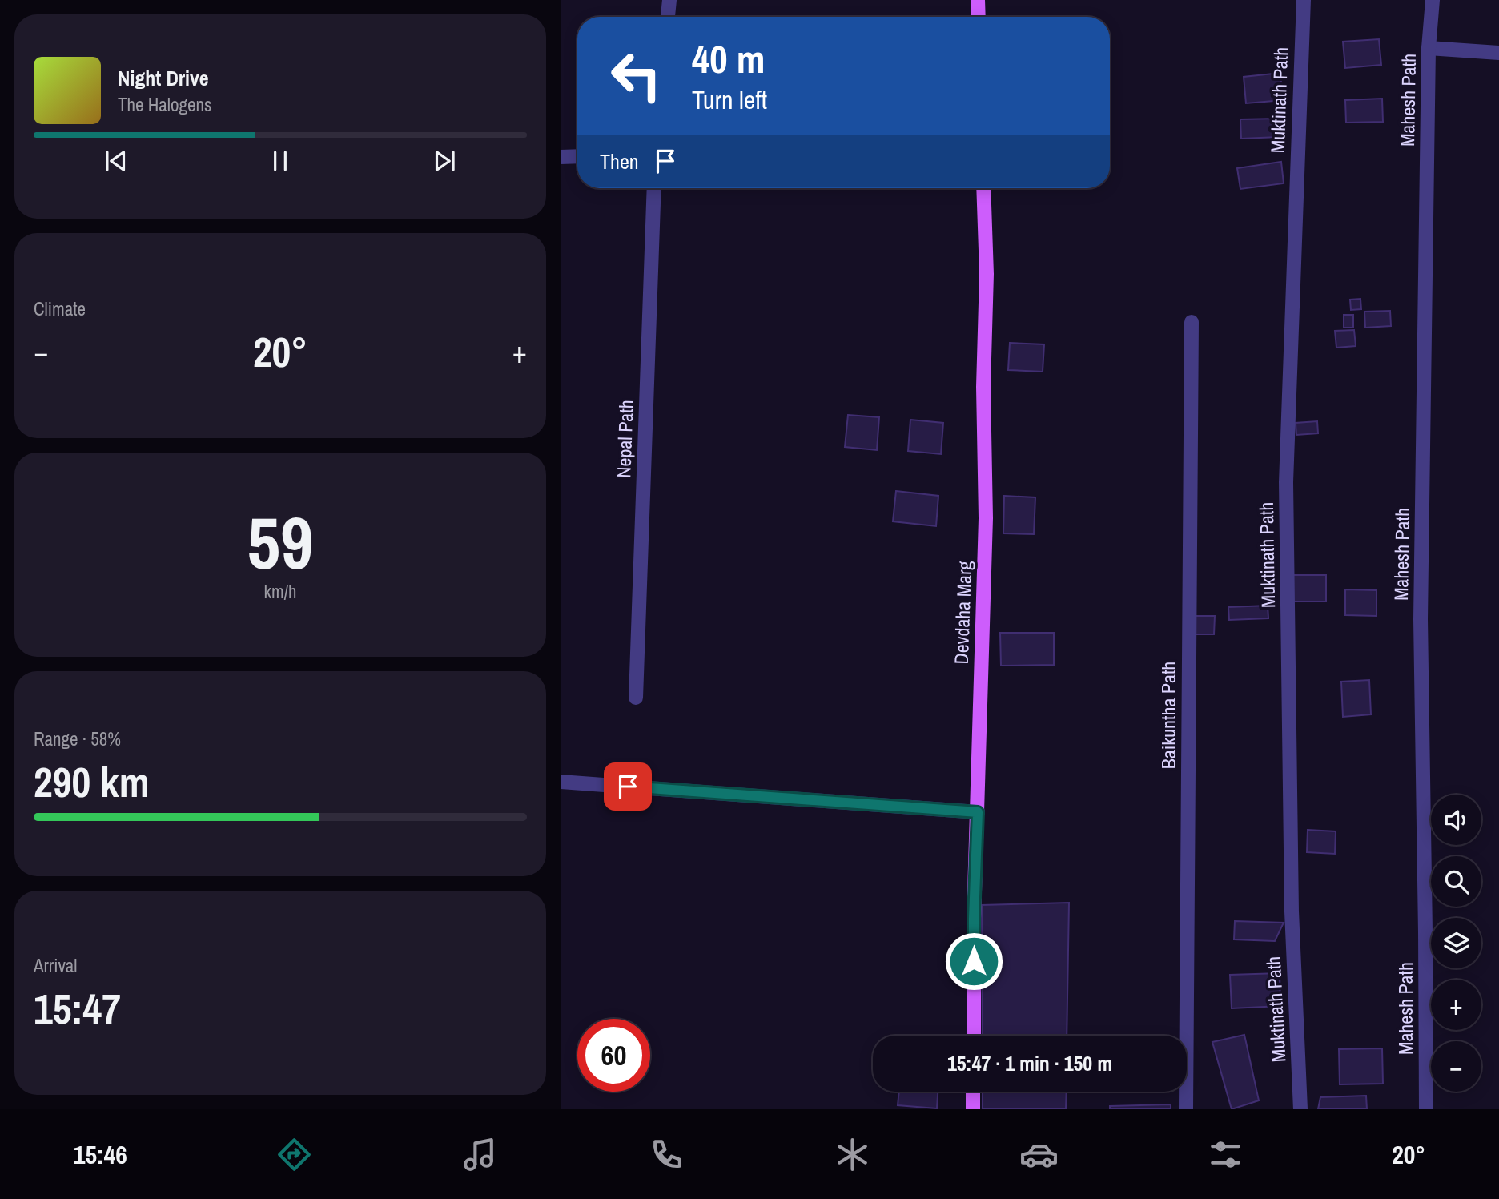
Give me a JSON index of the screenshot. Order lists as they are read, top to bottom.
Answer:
{
  "streets": {
    "main road": ["Devdaha Marg"],
    "street": [
      "Muktinath Path",
      "Mahesh Path",
      "Nepal Path",
      "Baikuntha Path"
    ]
  },
  "page": {
    "turn": ["40 m", "Turn left"],
    "song": ["Night Drive", "The Halogens"],
    "then": "Then",
    "tile": [
      "Climate",
      ["59", "km/h"],
      ["Range · 58%", "290 km"],
      ["Arrival", "15:47"]
    ],
    "heat": ["−", "20°", "+"],
    "map_buttons": ["+", "−"],
    "limit": "60",
    "trip": "15:47 · 1 min · 150 m",
    "tabs": ["15:46", "20°"]
  }
}
